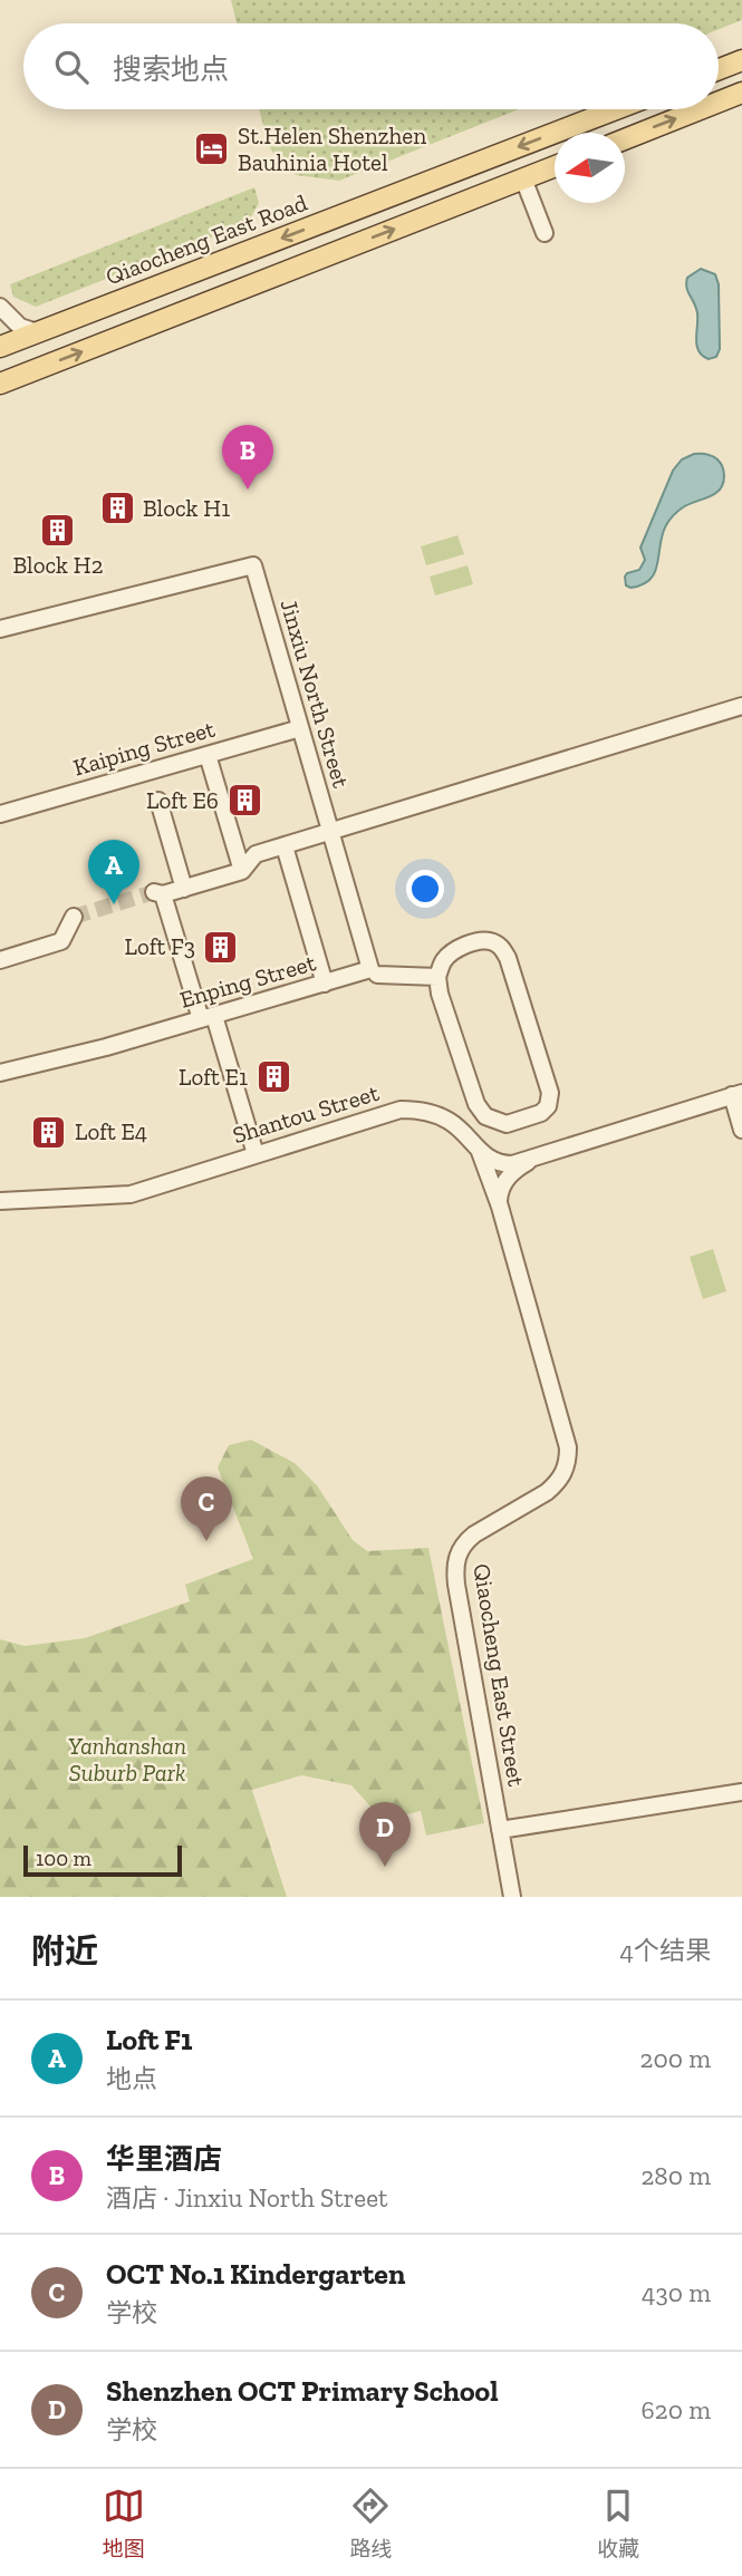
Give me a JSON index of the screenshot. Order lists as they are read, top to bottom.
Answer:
{
  "streets": {
    "main road": ["Qiaocheng East Road"],
    "street": [
      "Jinxiu North Street",
      "Kaiping Street",
      "Enping Street",
      "Shantou Street",
      "Qiaocheng East Street"
    ]
  },
  "crossings": [
    ["Jinxiu North Street", "Kaiping Street"],
    ["Shantou Street", "Qiaocheng East Street"]
  ],
  "parks": ["Yanhanshan Suburb Park"],
  "places": {
    "hotel": ["St.Helen Shenzhen Bauhinia Hotel"],
    "building": [
      "Block H1",
      "Block H2",
      "Loft E6",
      "Loft F3",
      "Loft E1",
      "Loft E4"
    ]
  },
  "scale_bar": "100 m",
  "north": "left",
  "page": {
    "search": "搜索地点",
    "pins": [
      "B",
      "A",
      "C",
      "D"
    ],
    "scale": "100 m",
    "heading": ["附近", "4个结果"],
    "list": [
      {
        "mark": "A",
        "name": "Loft F1",
        "note": "地点",
        "value": "200 m"
      },
      {
        "mark": "B",
        "name": "华里酒店",
        "note": "酒店 · Jinxiu North Street",
        "value": "280 m"
      },
      {
        "mark": "C",
        "name": "OCT No.1 Kindergarten",
        "note": "学校",
        "value": "430 m"
      },
      {
        "mark": "D",
        "name": "Shenzhen OCT Primary School",
        "note": "学校",
        "value": "620 m"
      }
    ],
    "nav": ["地图", "路线", "收藏"]
  }
}
